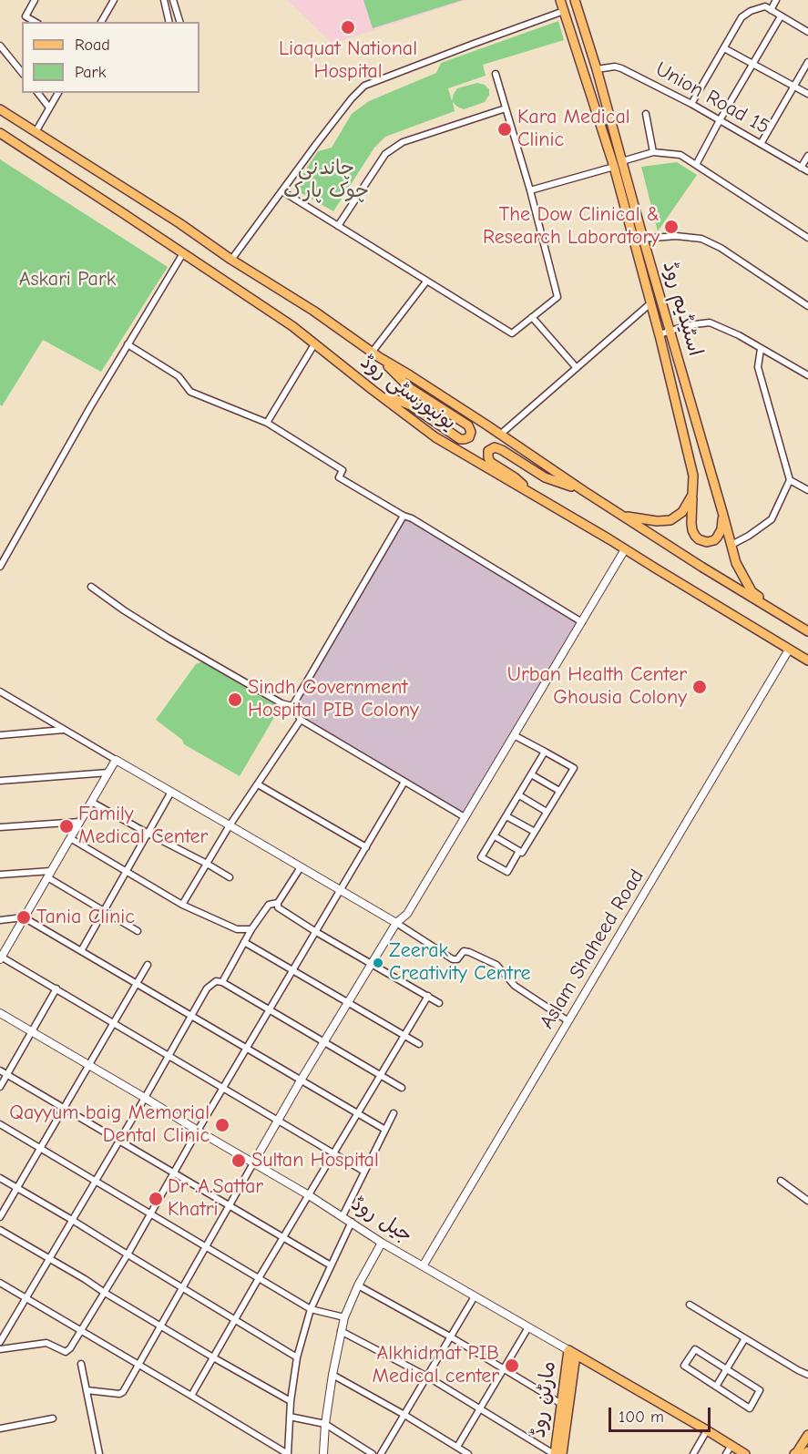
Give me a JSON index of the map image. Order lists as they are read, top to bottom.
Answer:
{
  "streets": {
    "main road": [
      "اسٹیڈیم روڈ",
      "یونیورسٹی روڈ",
      "جیل روڈ",
      "مارٹن روڈ"
    ],
    "street": ["Union Road 15", "Aslam Shaheed Road"]
  },
  "crossings": [
    ["Union Road 15", "اسٹیڈیم روڈ"],
    ["اسٹیڈیم روڈ", "یونیورسٹی روڈ"],
    ["یونیورسٹی روڈ", "Aslam Shaheed Road"],
    ["Aslam Shaheed Road", "جیل روڈ"],
    ["جیل روڈ", "مارٹن روڈ"]
  ],
  "parks": ["چاندنی چوک پارک", "Askari Park"],
  "places": [
    "Liaquat National Hospital",
    "Kara Medical Clinic",
    "The Dow Clinical & Research Laboratory",
    "Urban Health Center Ghousia Colony",
    "Sindh Government Hospital PIB Colony",
    "Family Medical Center",
    "Tania Clinic",
    "Zeerak Creativity Centre",
    "Qayyum baig Memorial Dental Clinic",
    "Sultan Hospital",
    "Dr .A.Sattar Khatri",
    "Alkhidmat PIB Medical center"
  ],
  "legend": ["Road", "Park"],
  "scale_bar": "100 m"
}
